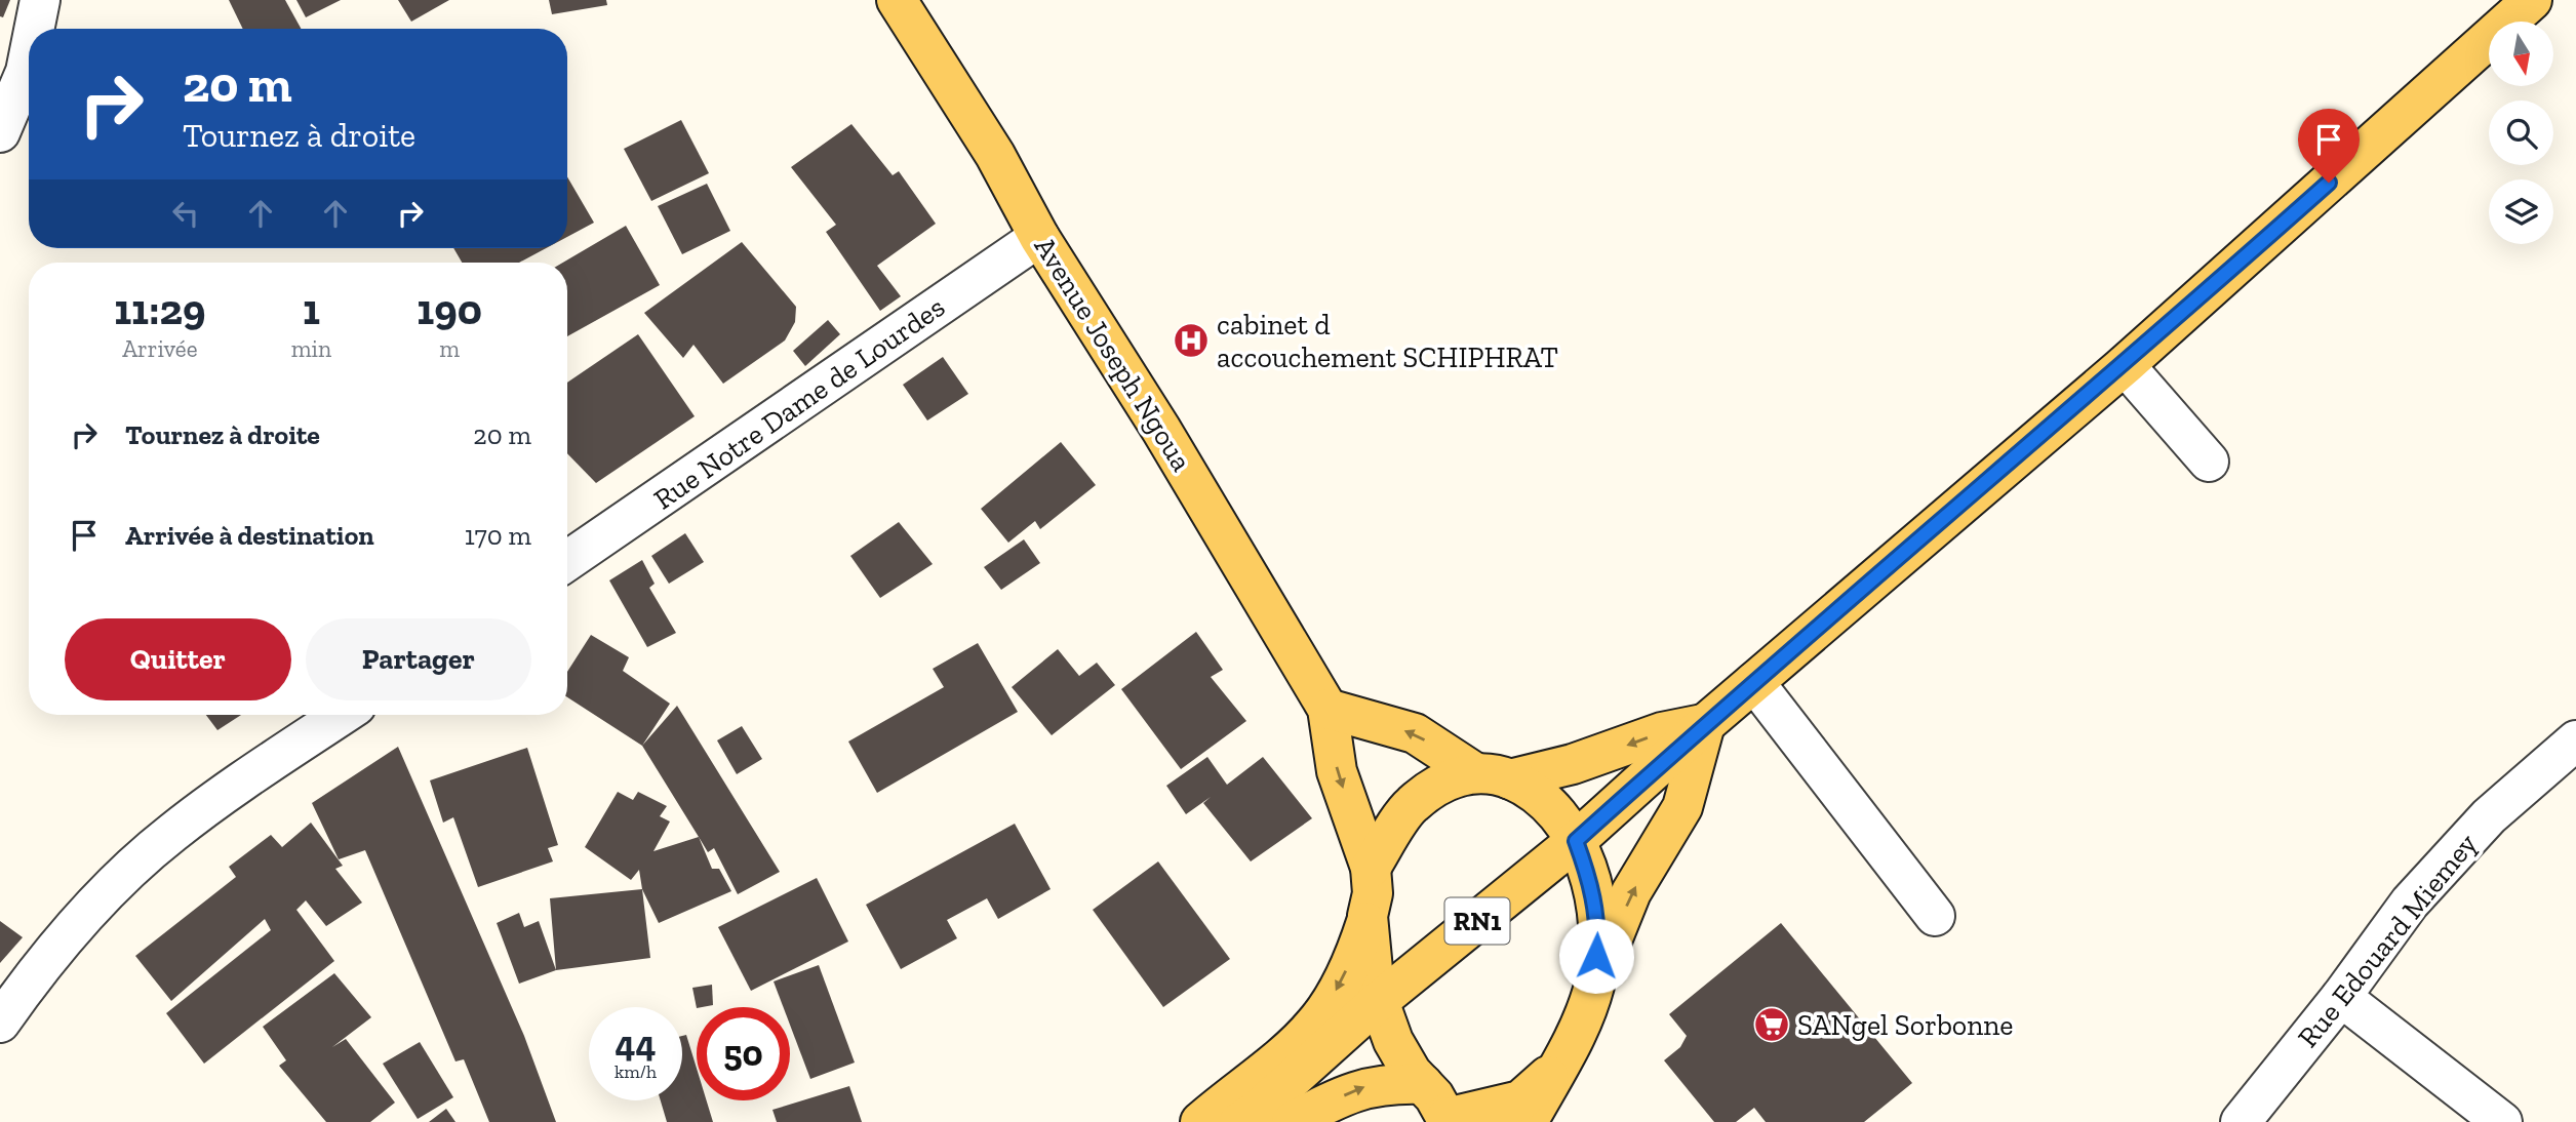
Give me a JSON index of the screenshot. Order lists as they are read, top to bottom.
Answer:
{
  "streets": {
    "main road": ["Avenue Joseph Ngoua", "RN1"],
    "street": ["Rue Notre Dame de Lourdes", "Rue Edouard Miemey"]
  },
  "crossings": [
    ["Avenue Joseph Ngoua", "Rue Notre Dame de Lourdes"]
  ],
  "places": {
    "hospital": ["cabinet d accouchement SCHIPHRAT"],
    "supermarket": ["SANgel Sorbonne"]
  },
  "north": "bottom",
  "page": {
    "turn": ["20 m", "Tournez à droite"],
    "eta": [
      "11:29",
      "Arrivée",
      "1",
      "min",
      "190",
      "m"
    ],
    "list": [
      {
        "name": "Tournez à droite",
        "value": "20 m"
      },
      {
        "name": "Arrivée à destination",
        "value": "170 m"
      }
    ],
    "buttons": ["Quitter", "Partager"],
    "speed": "44 km/h",
    "limit": "50"
  }
}
